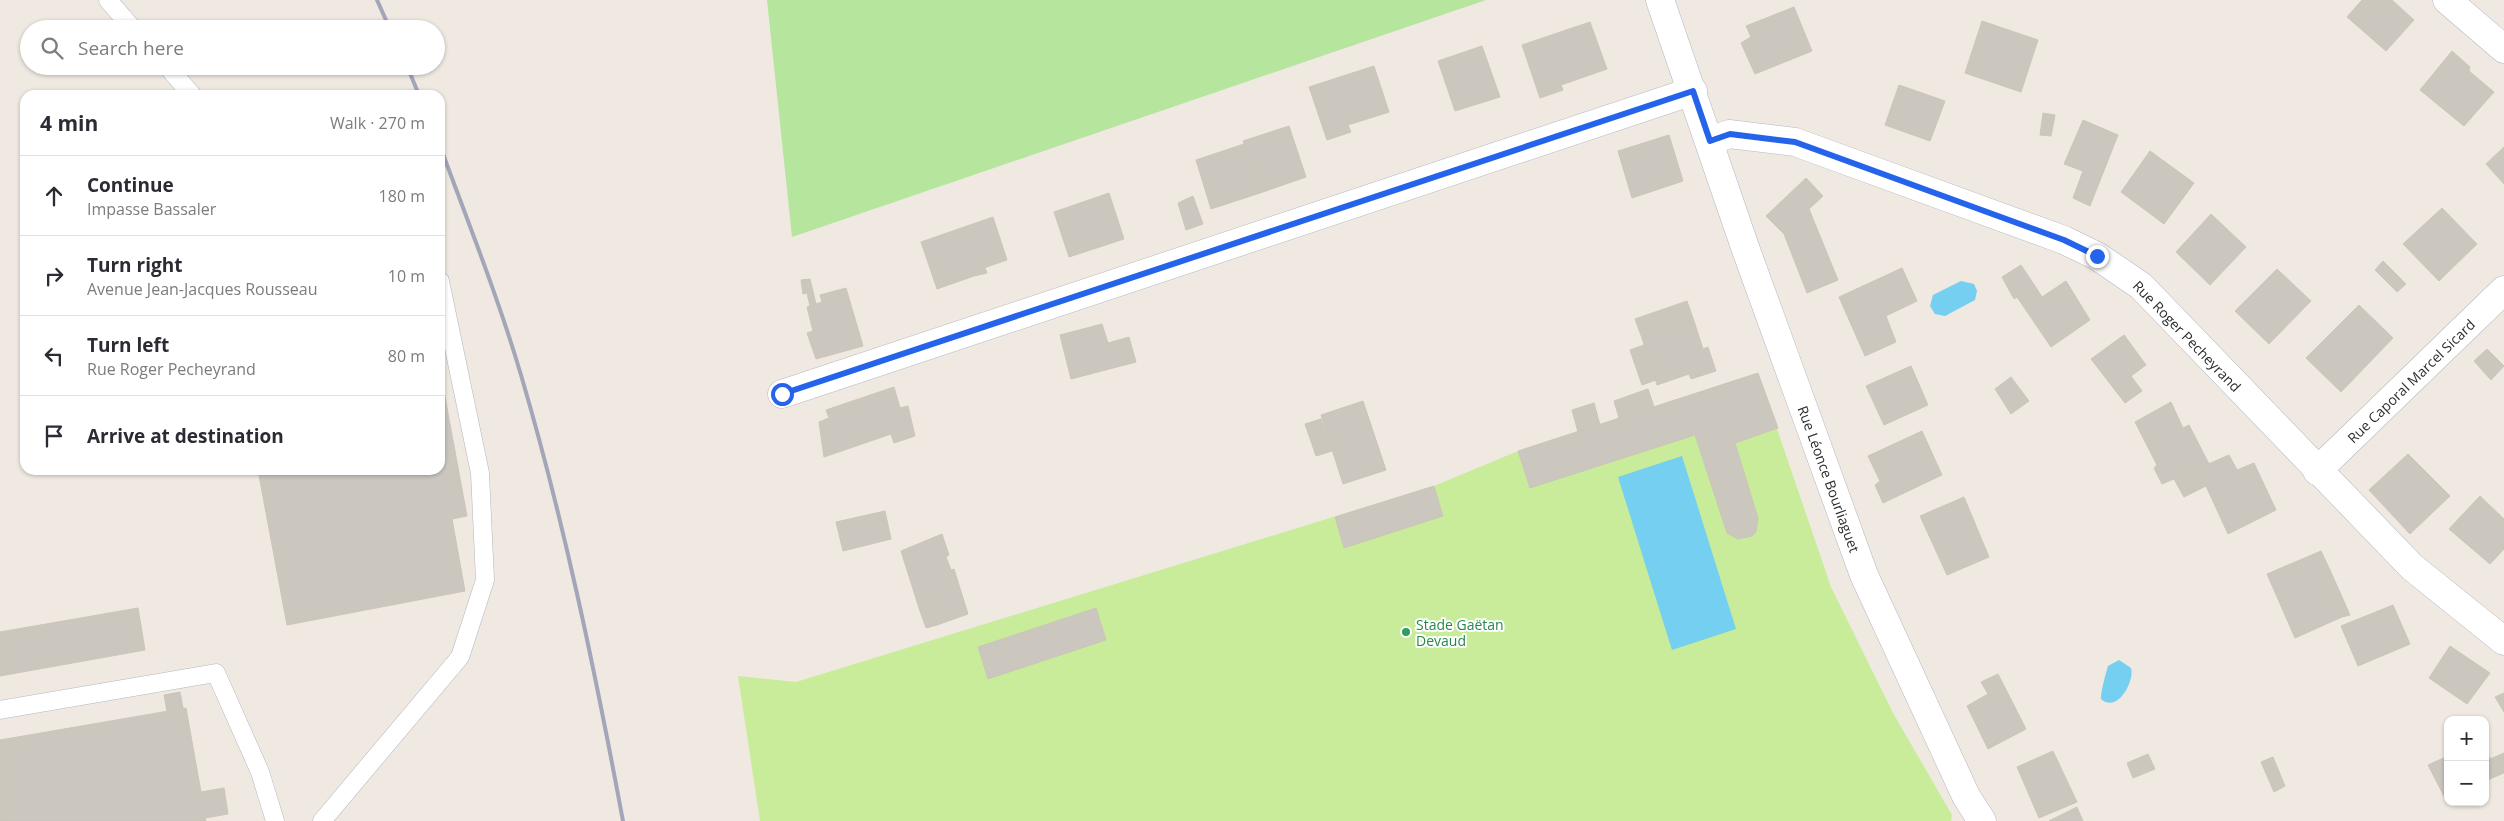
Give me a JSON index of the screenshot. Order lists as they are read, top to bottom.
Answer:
{
  "streets": {
    "street": ["Rue Roger Pecheyrand", "Rue Caporal Marcel Sicard", "Rue Léonce Bourliaguet"]
  },
  "crossings": [
    ["Rue Roger Pecheyrand", "Rue Caporal Marcel Sicard"],
    ["Rue Roger Pecheyrand", "Rue Léonce Bourliaguet"]
  ],
  "places": ["Stade Gaëtan Devaud"],
  "page": {
    "search": "Search here",
    "heading": ["4 min", "Walk · 270 m"],
    "list": [
      ["Continue", "Impasse Bassaler", "180 m"],
      ["Turn right", "Avenue Jean-Jacques Rousseau", "10 m"],
      ["Turn left", "Rue Roger Pecheyrand", "80 m"],
      "Arrive at destination"
    ],
    "map_buttons": ["+", "−"]
  }
}
